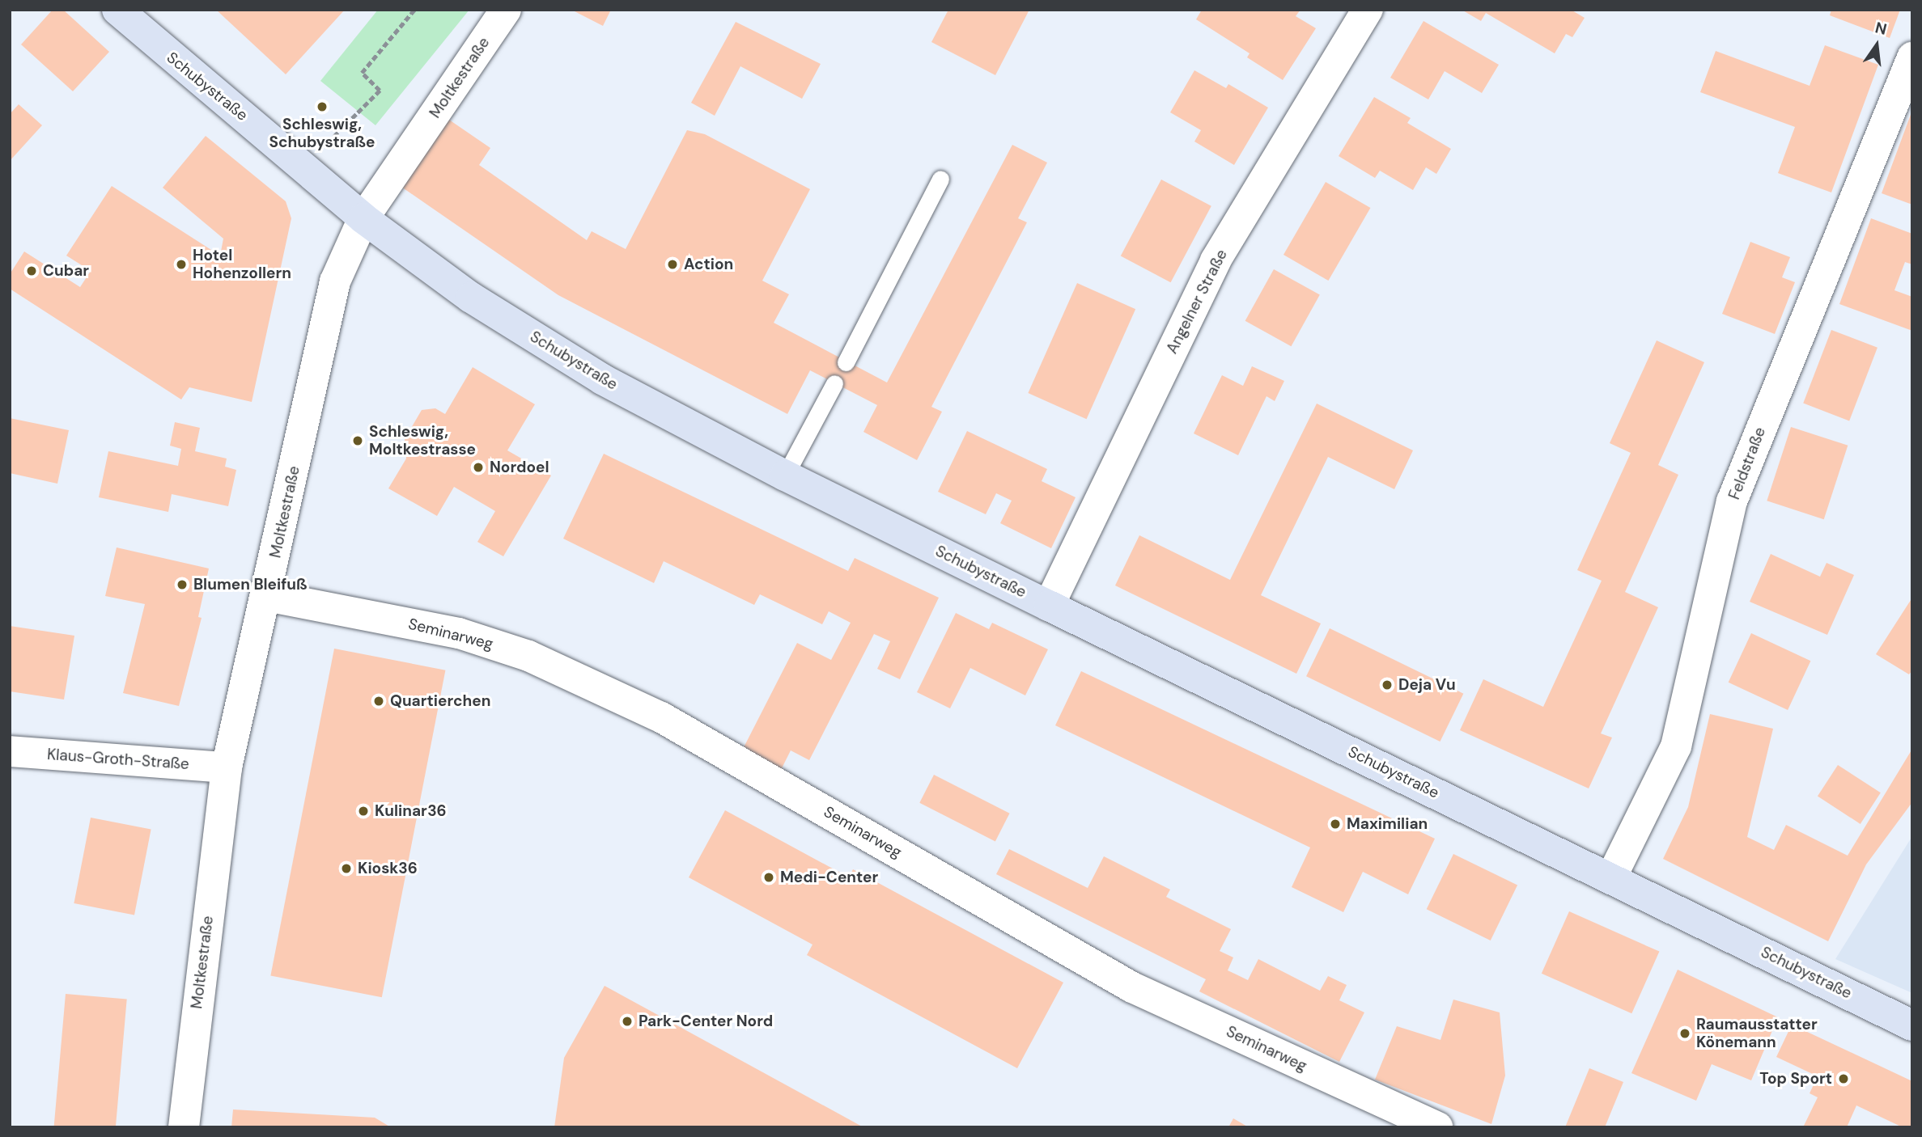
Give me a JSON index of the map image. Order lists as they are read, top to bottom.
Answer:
{
  "streets": {
    "street": [
      "Moltkestraße",
      "Schubystraße",
      "Angelner Straße",
      "Feldstraße",
      "Seminarweg",
      "Klaus-Groth-Straße"
    ]
  },
  "crossings": [
    ["Moltkestraße", "Schubystraße"],
    ["Moltkestraße", "Seminarweg"],
    ["Moltkestraße", "Klaus-Groth-Straße"],
    ["Schubystraße", "Angelner Straße"],
    ["Schubystraße", "Feldstraße"]
  ],
  "places": [
    "Schleswig, Schubystraße",
    "Hotel Hohenzollern",
    "Action",
    "Cubar",
    "Schleswig, Moltkestrasse",
    "Nordoel",
    "Blumen Bleifuß",
    "Deja Vu",
    "Quartierchen",
    "Kulinar36",
    "Maximilian",
    "Kiosk36",
    "Medi-Center",
    "Park-Center Nord",
    "Raumausstatter Könemann",
    "Top Sport"
  ],
  "north": "top"
}
